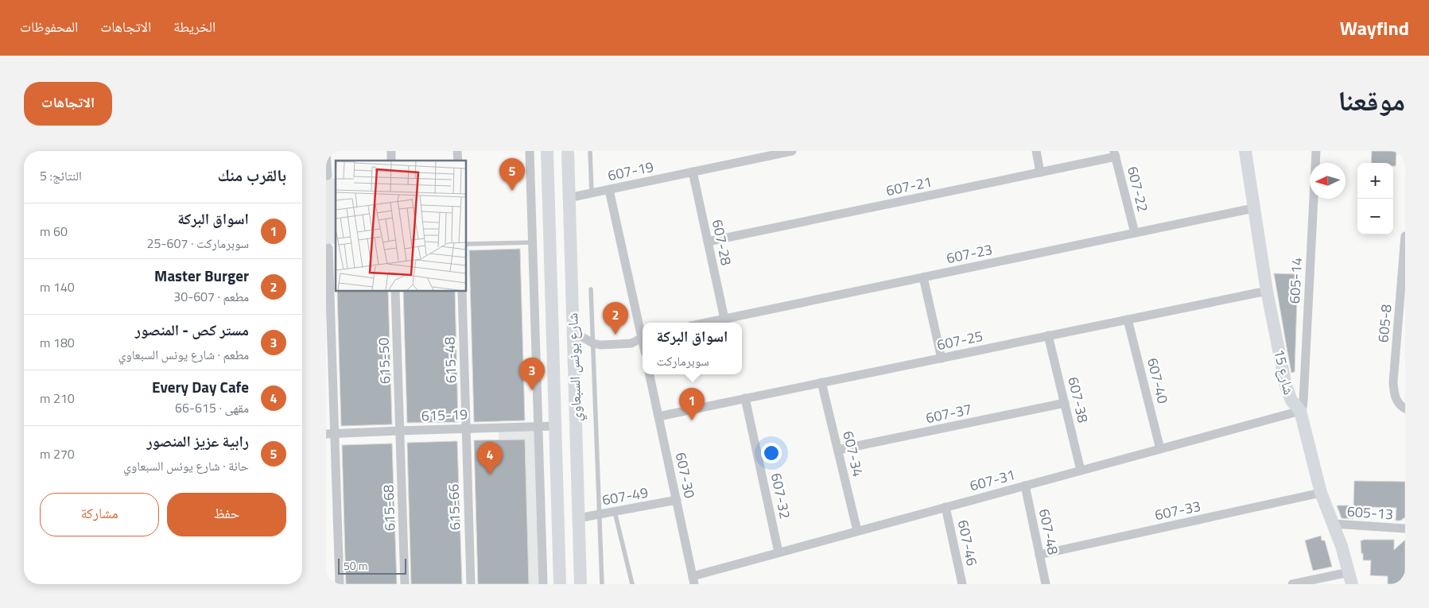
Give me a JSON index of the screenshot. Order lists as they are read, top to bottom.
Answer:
{
  "streets": {
    "main road": ["شارع يونس السبعاوي", "شارع 15"],
    "street": [
      "607-19",
      "607-21",
      "607-22",
      "607-28",
      "607-23",
      "605-14",
      "605-8",
      "607-25",
      "615-48",
      "615-50",
      "607-40",
      "607-38",
      "607-37",
      "615-19",
      "607-34",
      "607-30",
      "607-31",
      "607-49",
      "607-32",
      "615-66",
      "615-68",
      "607-33",
      "605-13",
      "607-48",
      "607-46"
    ]
  },
  "crossings": [
    ["607-19", "607-28"],
    ["607-19", "شارع يونس السبعاوي"],
    ["607-21", "607-22"],
    ["607-21", "607-28"],
    ["607-22", "607-23"],
    ["607-28", "607-23"],
    ["607-23", "شارع 15"],
    ["605-14", "شارع 15"],
    ["605-14", "607-31"],
    ["607-25", "شارع 15"],
    ["607-25", "607-40"],
    ["607-25", "607-38"],
    ["607-25", "607-34"],
    ["607-25", "607-30"],
    ["607-25", "607-32"],
    ["615-48", "615-19"],
    ["615-48", "615-66"],
    ["615-50", "615-19"],
    ["615-50", "615-68"],
    ["شارع يونس السبعاوي", "615-19"],
    ["شارع يونس السبعاوي", "607-49"],
    ["شارع 15", "607-31"],
    ["شارع 15", "607-33"],
    ["شارع 15", "605-13"],
    ["607-40", "607-31"],
    ["607-38", "607-37"],
    ["607-38", "607-31"],
    ["607-37", "607-34"],
    ["615-19", "615-66"],
    ["615-19", "615-68"],
    ["607-34", "607-31"],
    ["607-30", "607-31"],
    ["607-30", "607-49"],
    ["607-31", "607-32"],
    ["607-31", "607-48"],
    ["607-31", "607-46"],
    ["607-33", "607-48"]
  ],
  "scale_bar": "50 m",
  "north": "left",
  "page": {
    "header": "Wayfind",
    "nav": ["الخريطة", "الاتجاهات", "المحفوظات"],
    "title": "موقعنا",
    "buttons": [
      "الاتجاهات",
      ["حفظ", "مشاركة"]
    ],
    "heading": ["بالقرب منك", "النتائج: 5"],
    "pins": [
      "5",
      "2",
      "3",
      "1",
      "4"
    ],
    "map_buttons": ["+", "−"],
    "list": [
      {
        "mark": "1",
        "name": "اسواق البركة",
        "note": "سوبرماركت · 607-25",
        "value": "60 m"
      },
      {
        "mark": "2",
        "name": "Master Burger",
        "note": "مطعم · 607-30",
        "value": "140 m"
      },
      {
        "mark": "3",
        "name": "مستر كص - المنصور",
        "note": "مطعم · شارع يونس السبعاوي",
        "value": "180 m"
      },
      {
        "mark": "4",
        "name": "Every Day Cafe",
        "note": "مقهى · 615-66",
        "value": "210 m"
      },
      {
        "mark": "5",
        "name": "رابية عزيز المنصور",
        "note": "حانة · شارع يونس السبعاوي",
        "value": "270 m"
      }
    ],
    "popup": ["اسواق البركة", "سوبرماركت"],
    "scale": "50 m"
  }
}
